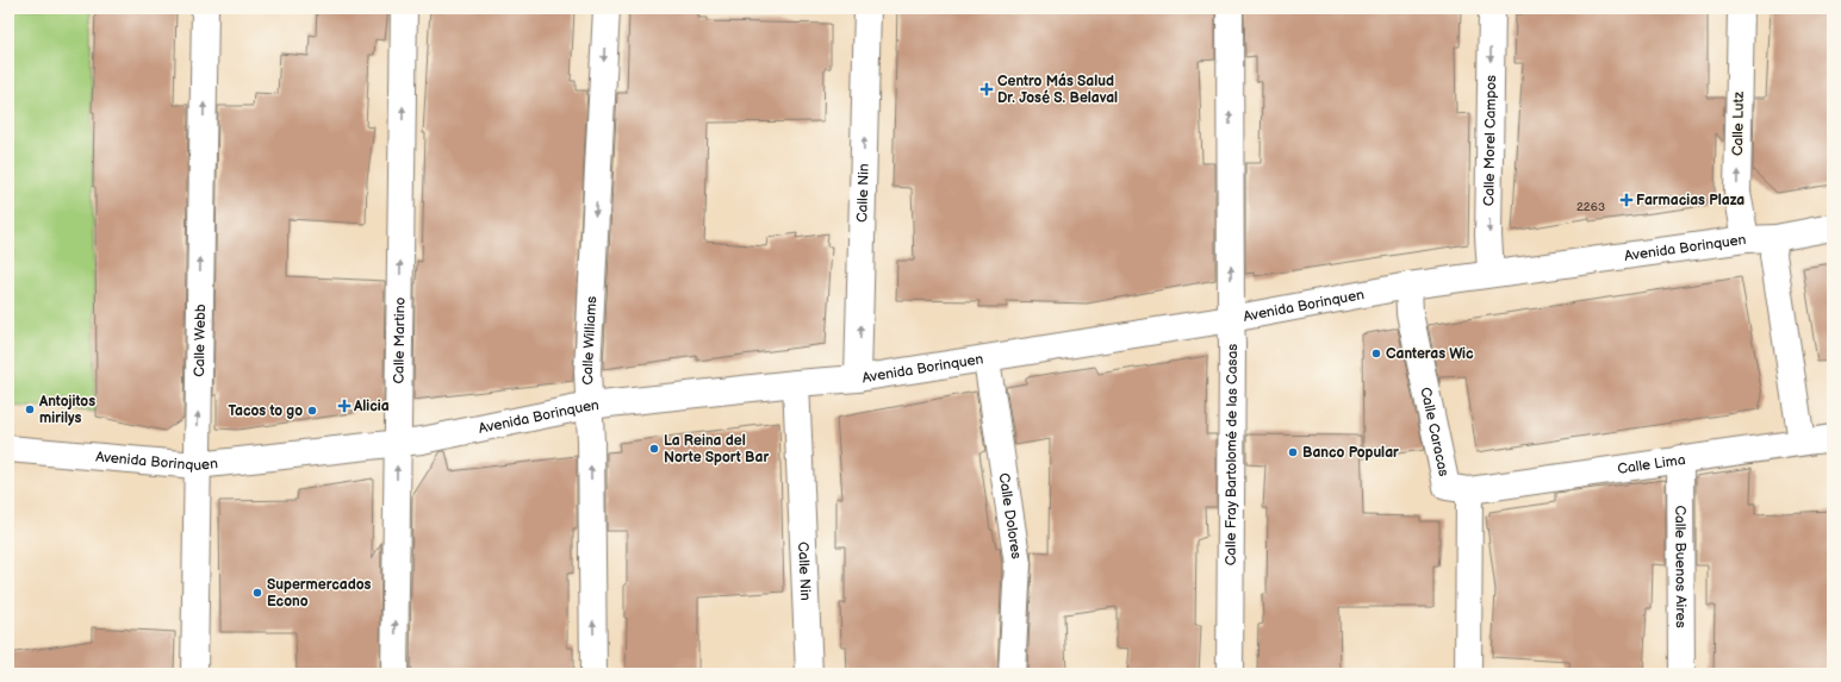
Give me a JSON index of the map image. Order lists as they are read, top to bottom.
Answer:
{
  "streets": {
    "street": [
      "Calle Lutz",
      "Calle Morel Campos",
      "Calle Nin",
      "Avenida Borinquen",
      "Calle Webb",
      "Calle Martino",
      "Calle Williams",
      "Calle Caracas",
      "Calle Fray Bartolomé de las Casas",
      "Calle Lima",
      "Calle Dolores",
      "Calle Buenos Aires"
    ]
  },
  "crossings": [
    ["Calle Lutz", "Avenida Borinquen"],
    ["Calle Morel Campos", "Avenida Borinquen"],
    ["Calle Nin", "Avenida Borinquen"],
    ["Avenida Borinquen", "Calle Webb"],
    ["Avenida Borinquen", "Calle Martino"],
    ["Avenida Borinquen", "Calle Williams"],
    ["Avenida Borinquen", "Calle Caracas"],
    ["Avenida Borinquen", "Calle Fray Bartolomé de las Casas"],
    ["Avenida Borinquen", "Calle Dolores"],
    ["Calle Caracas", "Calle Lima"],
    ["Calle Lima", "Calle Buenos Aires"]
  ],
  "one_way": [
    "Calle Lutz",
    "Calle Morel Campos",
    "Calle Nin",
    "Calle Webb",
    "Calle Martino",
    "Calle Fray Bartolomé de las Casas"
  ],
  "places": {
    "health": ["Centro Más Salud Dr. José S. Belaval", "Farmacias Plaza", "Alicia"],
    "other": [
      "Canteras Wic",
      "Antojitos mirilys",
      "Tacos to go",
      "La Reina del Norte Sport Bar",
      "Banco Popular",
      "Supermercados Econo"
    ]
  },
  "house_numbers": ["2263"]
}
